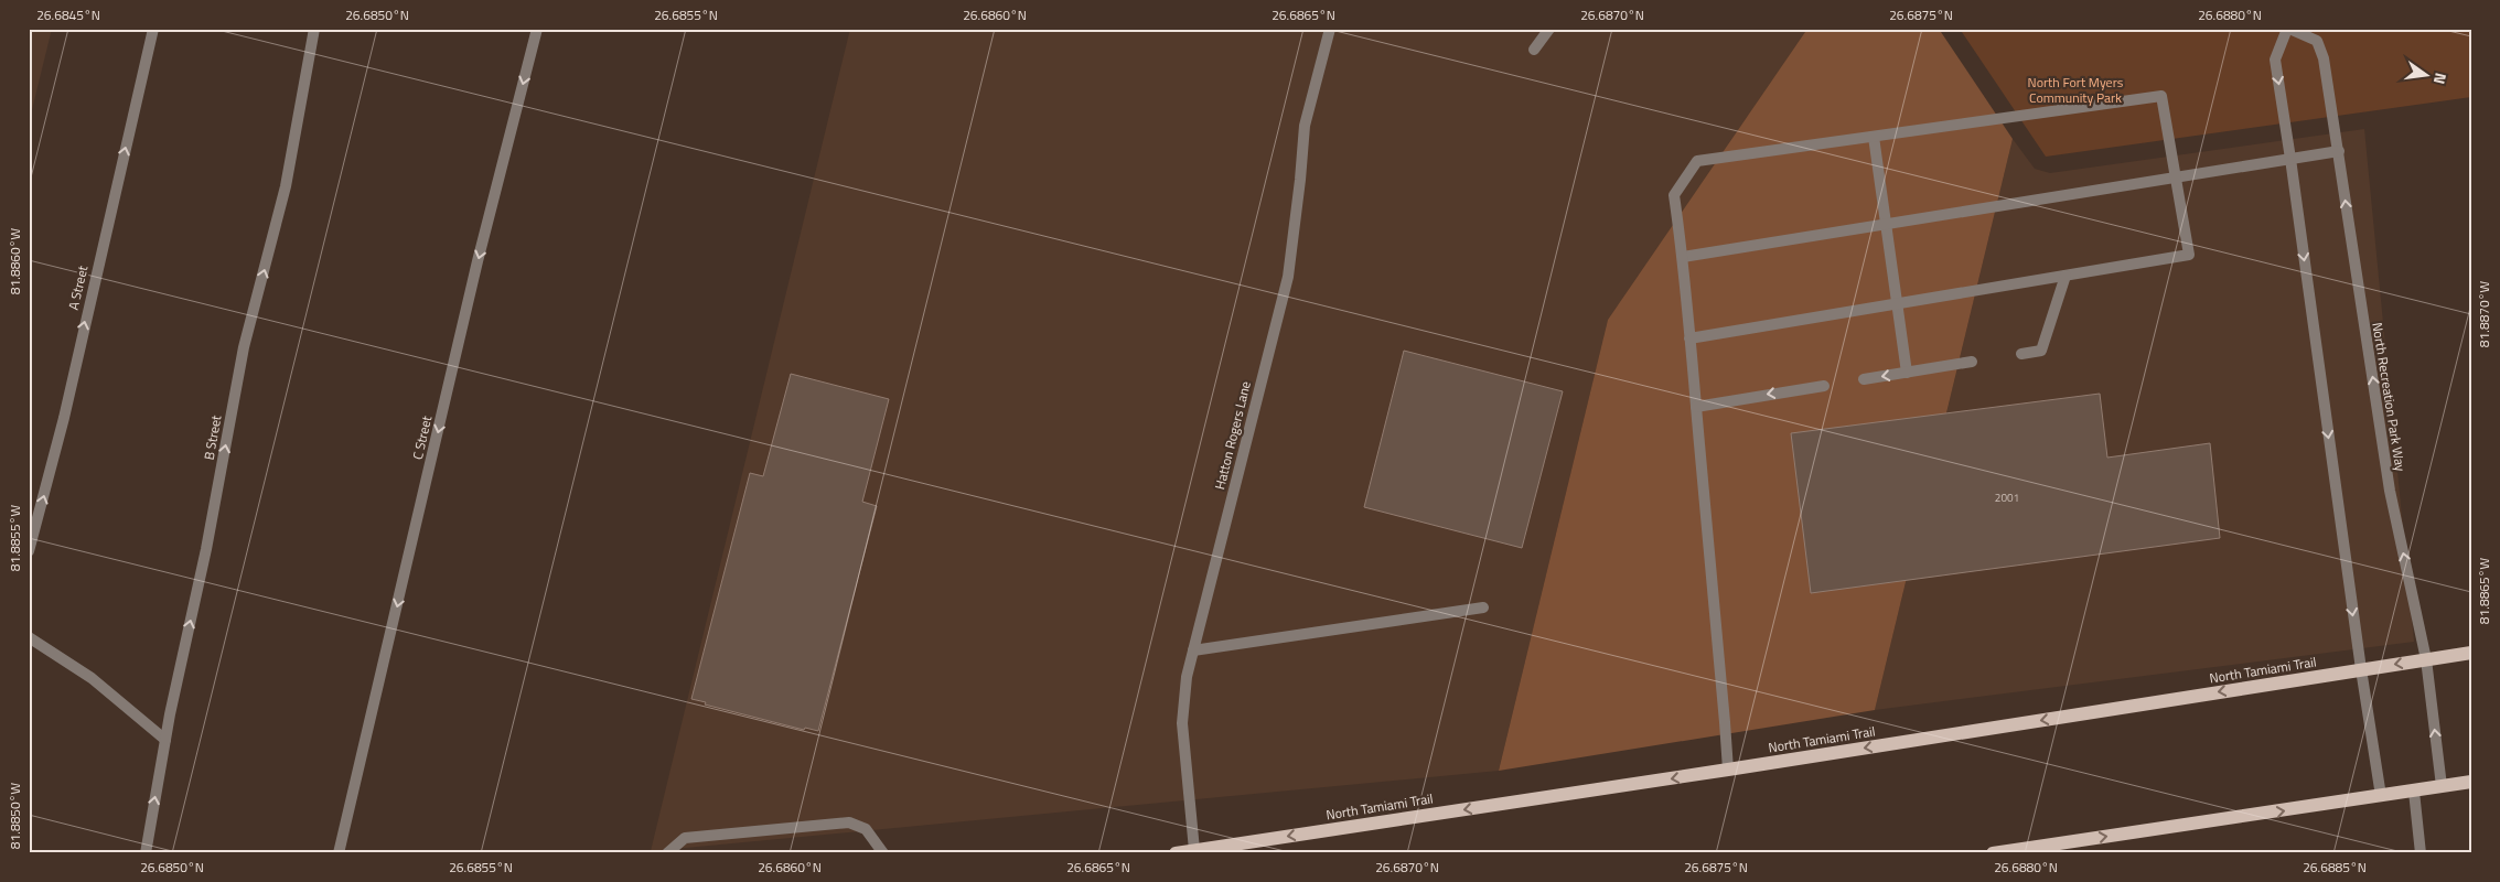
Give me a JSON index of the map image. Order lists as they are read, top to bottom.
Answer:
{
  "streets": {
    "main road": ["North Tamiami Trail"],
    "street": [
      "A Street",
      "North Recreation Park Way",
      "Hatton Rogers Lane",
      "B Street",
      "C Street"
    ]
  },
  "crossings": [
    ["North Recreation Park Way", "North Tamiami Trail"],
    ["Hatton Rogers Lane", "North Tamiami Trail"]
  ],
  "one_way": [
    "A Street",
    "B Street",
    "C Street",
    "North Tamiami Trail"
  ],
  "parks": ["North Fort Myers Community Park"],
  "house_numbers": ["2001"],
  "north": "right",
  "coordinates": [
    "26.6845°N",
    "26.6850°N",
    "26.6855°N",
    "26.6860°N",
    "26.6865°N",
    "26.6870°N",
    "26.6875°N",
    "26.6880°N",
    "81.8860°W",
    "81.8870°W",
    "81.8855°W",
    "81.8865°W",
    "81.8850°W",
    "26.6885°N"
  ]
}
